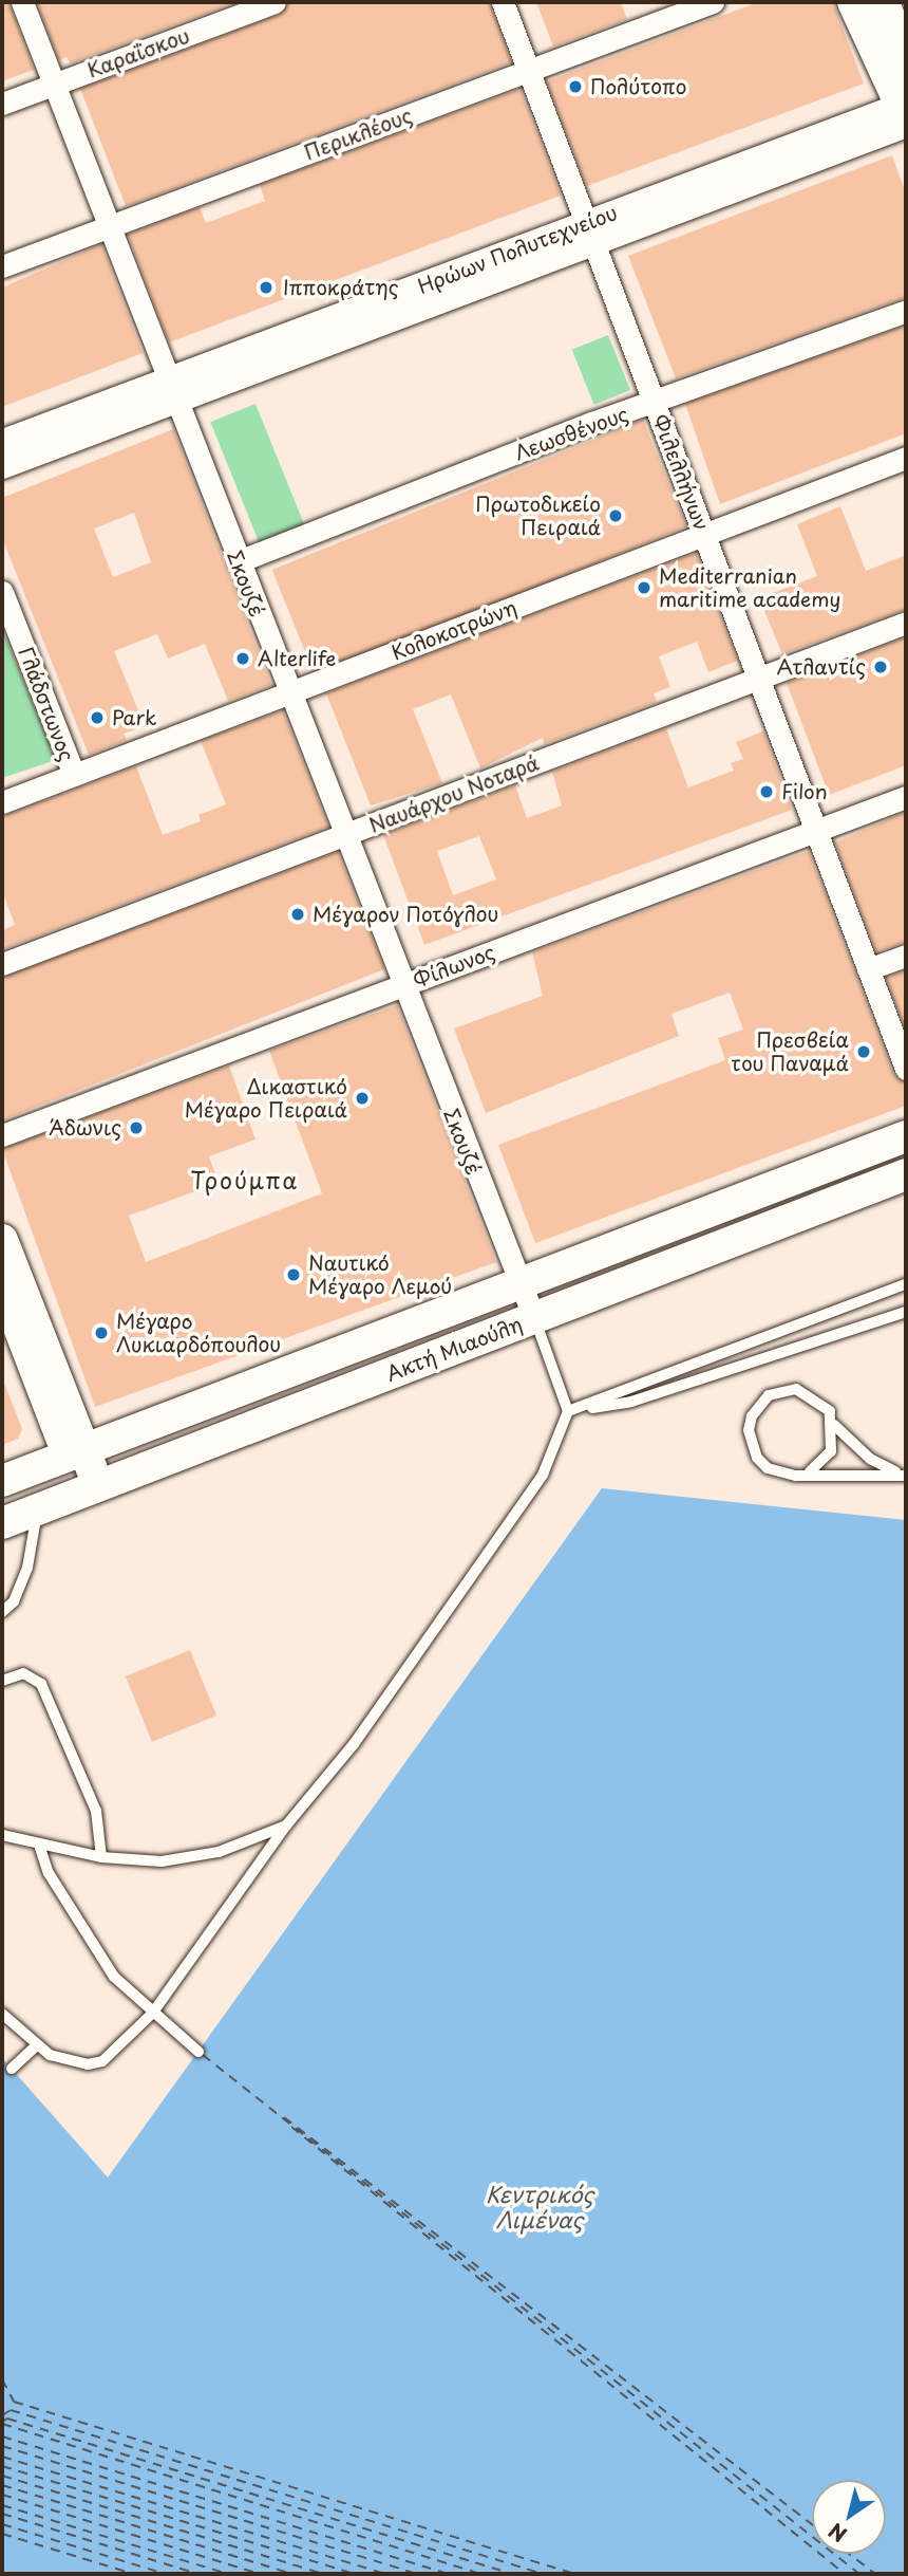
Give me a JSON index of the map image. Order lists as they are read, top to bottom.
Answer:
{
  "streets": {
    "main road": ["Ηρώων Πολυτεχνείου", "Ακτή Μιαούλη"],
    "street": [
      "Καραΐσκου",
      "Περικλέους",
      "Λεωσθένους",
      "Φιλελλήνων",
      "Σκουζέ",
      "Κολοκοτρώνη",
      "Γλάδστωνος",
      "Ναυάρχου Νοταρά",
      "Φίλωνος"
    ]
  },
  "crossings": [
    ["Καραΐσκου", "Σκουζέ"],
    ["Περικλέους", "Φιλελλήνων"],
    ["Περικλέους", "Σκουζέ"],
    ["Ηρώων Πολυτεχνείου", "Φιλελλήνων"],
    ["Ηρώων Πολυτεχνείου", "Σκουζέ"],
    ["Λεωσθένους", "Φιλελλήνων"],
    ["Λεωσθένους", "Σκουζέ"],
    ["Φιλελλήνων", "Κολοκοτρώνη"],
    ["Φιλελλήνων", "Ναυάρχου Νοταρά"],
    ["Φιλελλήνων", "Φίλωνος"],
    ["Σκουζέ", "Κολοκοτρώνη"],
    ["Σκουζέ", "Ναυάρχου Νοταρά"],
    ["Σκουζέ", "Φίλωνος"],
    ["Σκουζέ", "Ακτή Μιαούλη"],
    ["Κολοκοτρώνη", "Γλάδστωνος"]
  ],
  "districts": ["Τρούμπα"],
  "water": ["Κεντρικός Λιμένας"],
  "places": [
    "Πολύτοπο",
    "Ιπποκράτης",
    "Πρωτοδικείο Πειραιά",
    "Mediterranian maritime academy",
    "Alterlife",
    "Ατλαντίς",
    "Park",
    "Filon",
    "Μέγαρον Ποτόγλου",
    "Πρεσβεία του Παναμά",
    "Δικαστικό Μέγαρο Πειραιά",
    "Άδωνις",
    "Ναυτικό Μέγαρο Λεμού",
    "Μέγαρο Λυκιαρδόπουλου"
  ],
  "north": "bottom left"
}
